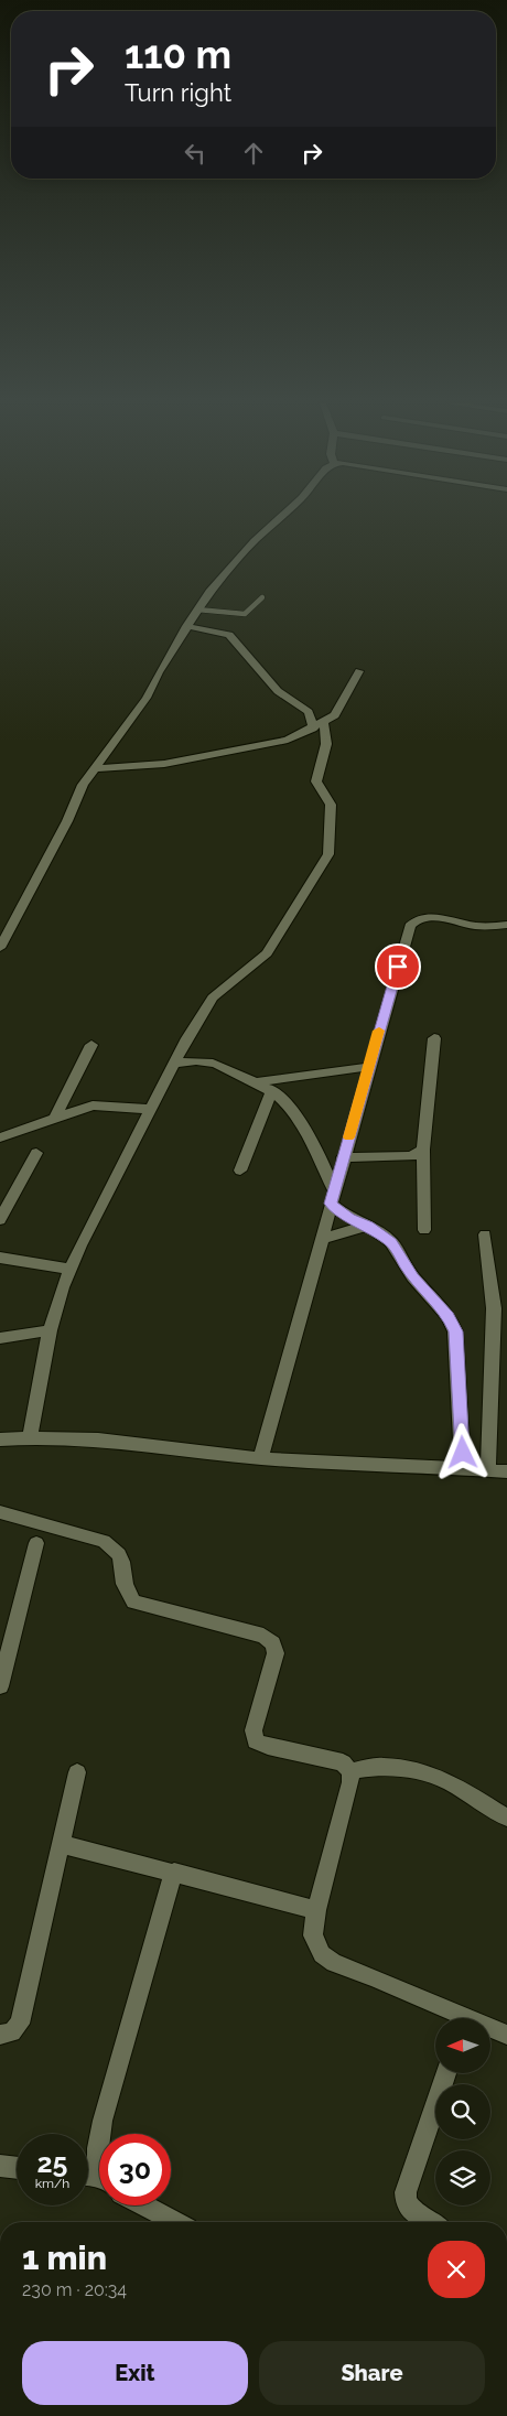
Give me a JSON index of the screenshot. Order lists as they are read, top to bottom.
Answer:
{
  "north": "left",
  "page": {
    "turn": ["110 m", "Turn right"],
    "speed": "25 km/h",
    "limit": "30",
    "heading": ["1 min", "230 m · 20:34"],
    "buttons": ["Exit", "Share"]
  }
}
